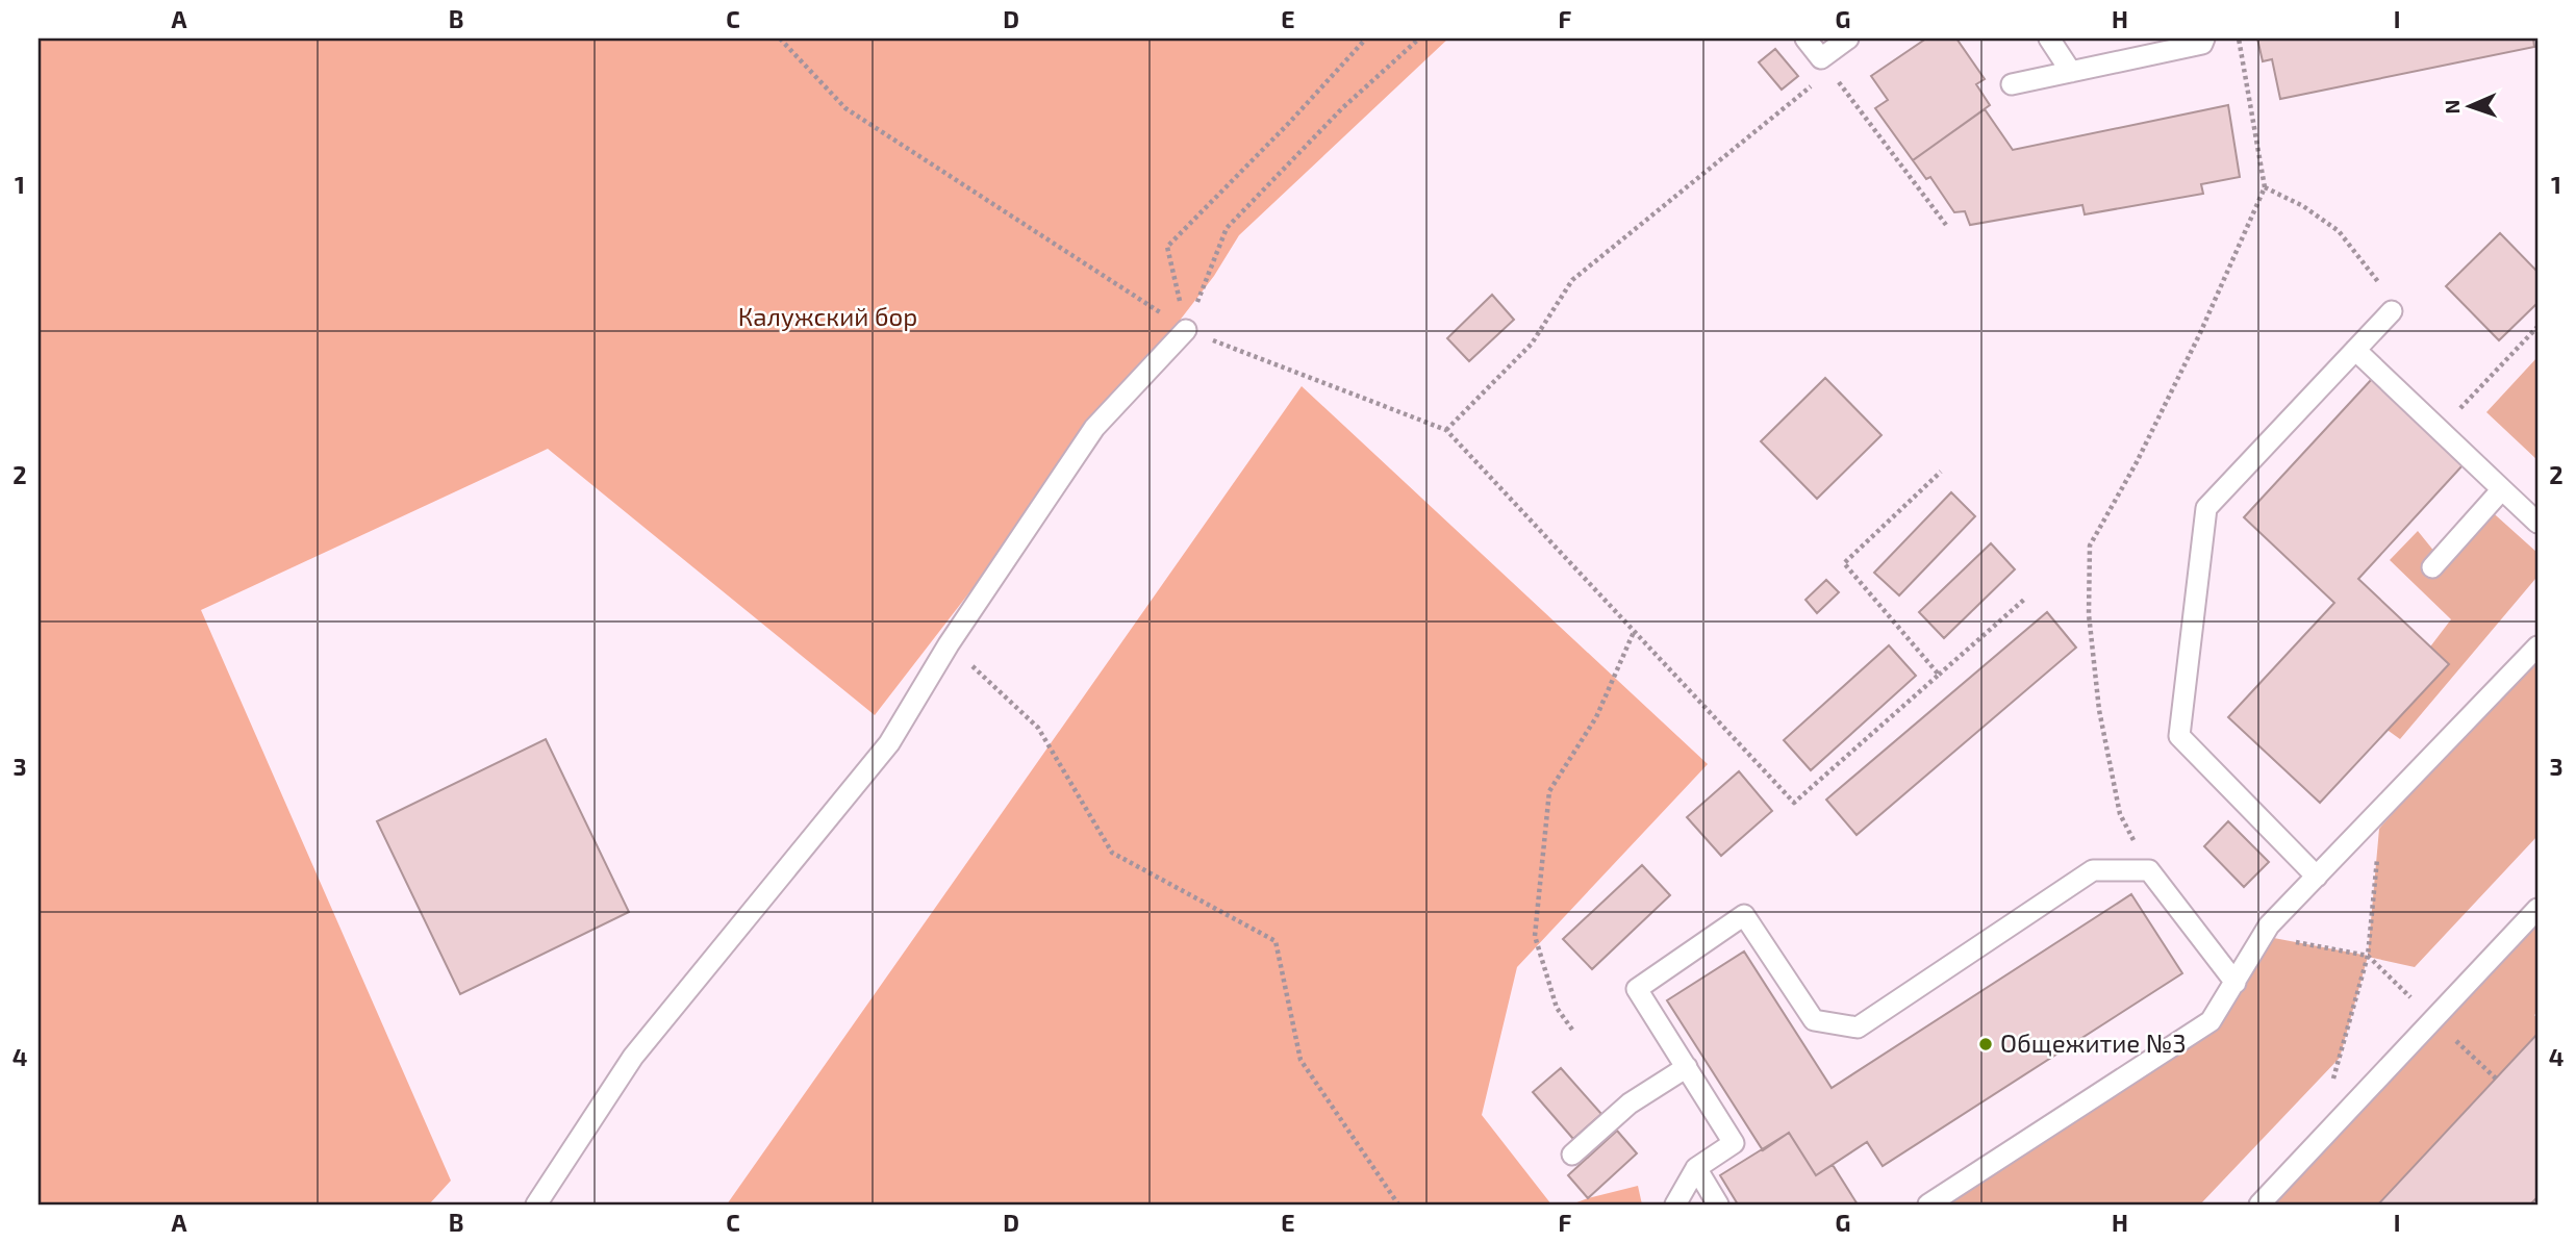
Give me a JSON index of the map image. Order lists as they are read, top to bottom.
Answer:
{
  "parks": ["Калужский бор"],
  "places": ["Общежитие №3"],
  "north": "left",
  "grid": {
    "columns": [
      "A",
      "B",
      "C",
      "D",
      "E",
      "F",
      "G",
      "H",
      "I"
    ],
    "rows": [
      "1",
      "2",
      "3",
      "4"
    ]
  }
}
